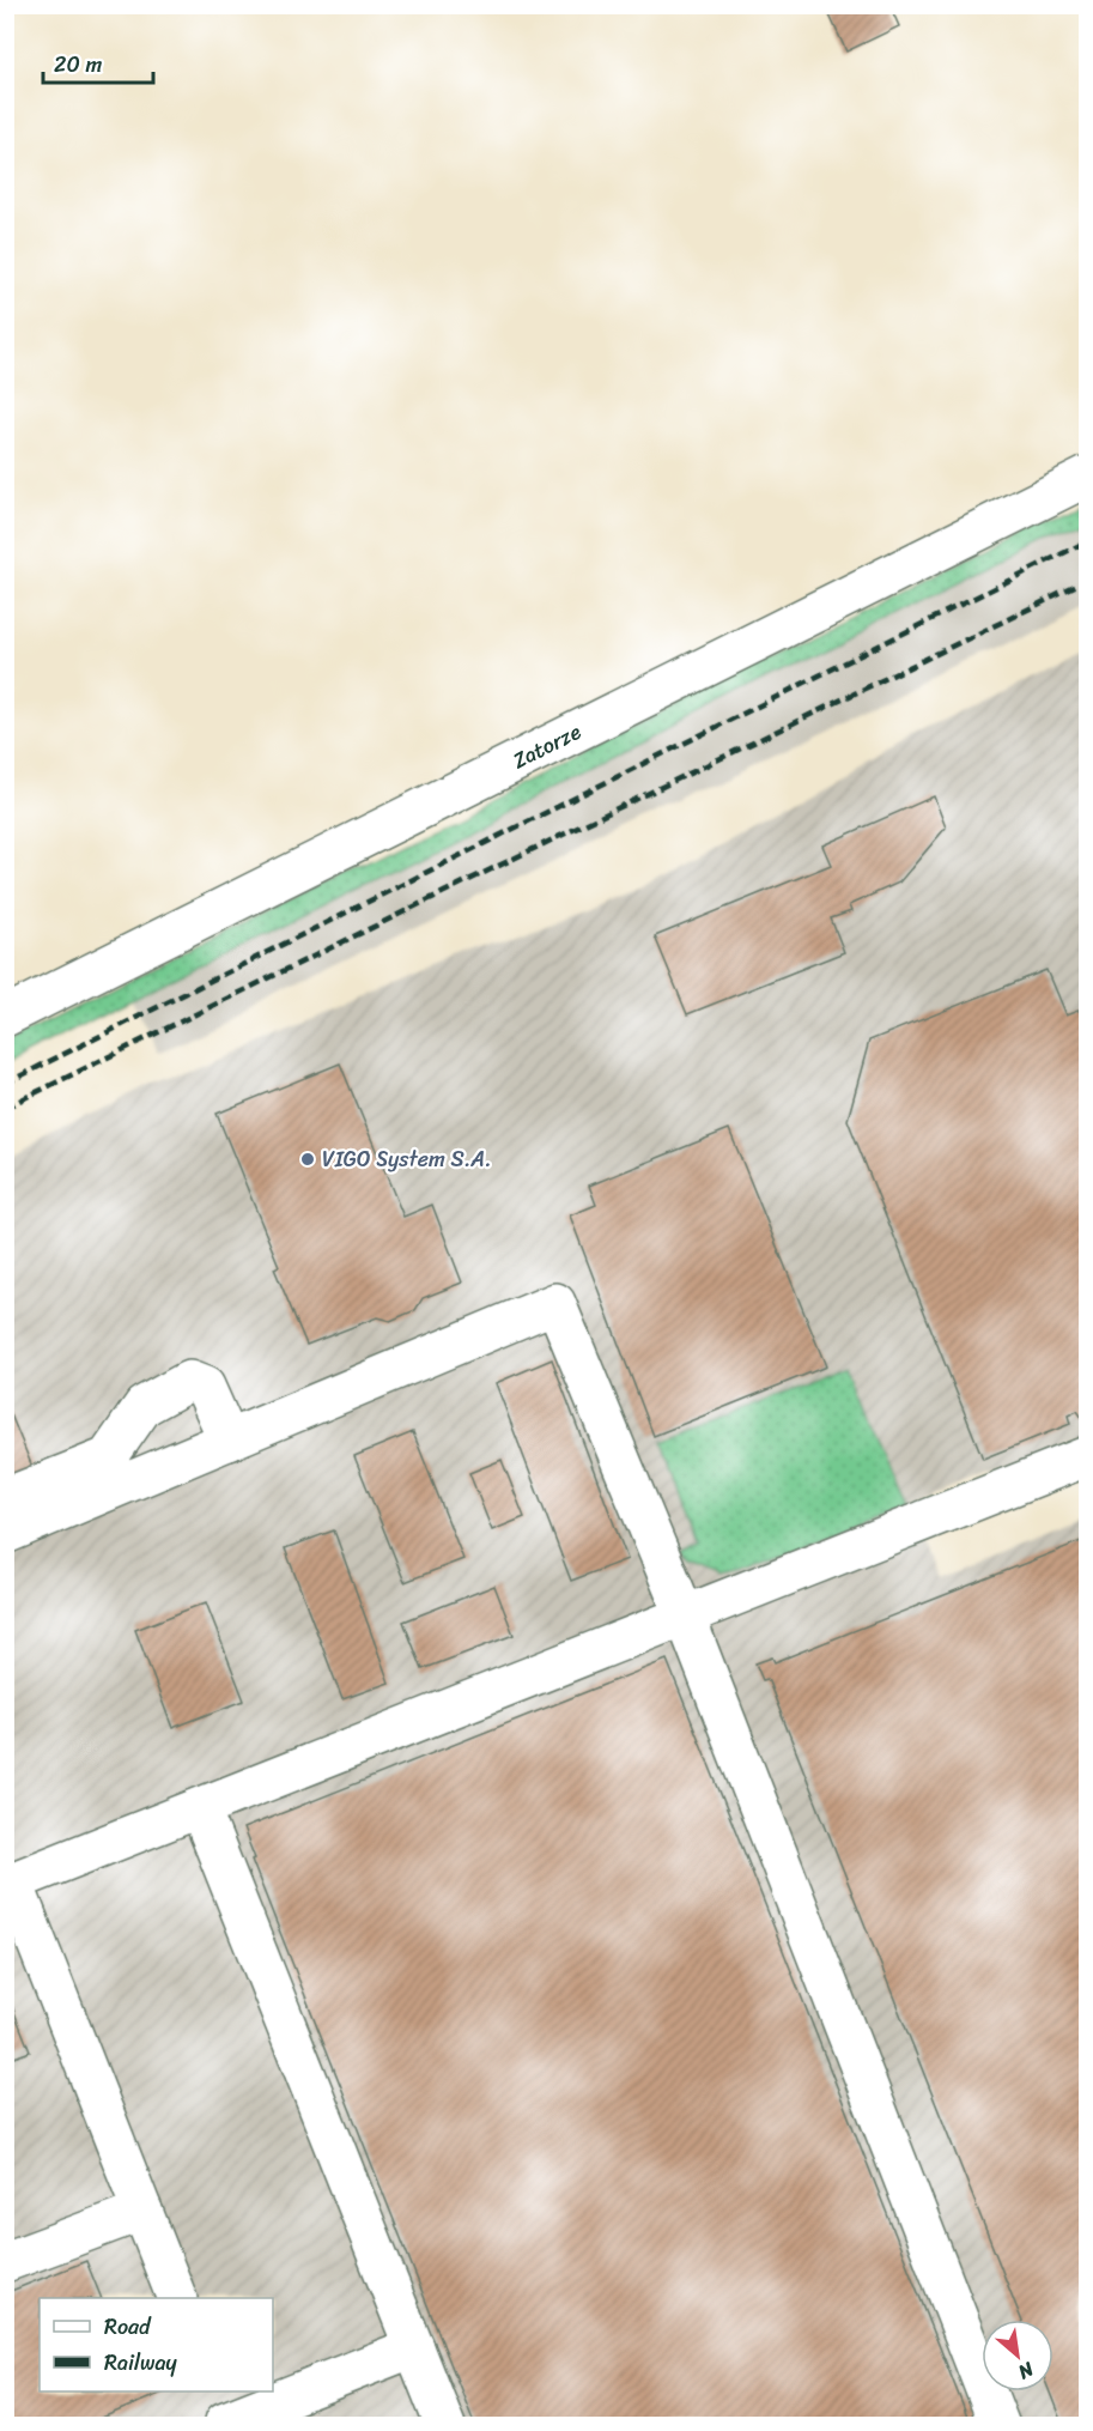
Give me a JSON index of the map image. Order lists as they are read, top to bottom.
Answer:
{
  "streets": {
    "street": ["Zatorze"]
  },
  "places": ["VIGO System S.A."],
  "legend": ["Road", "Railway"],
  "scale_bar": "20 m",
  "north": "bottom right"
}
